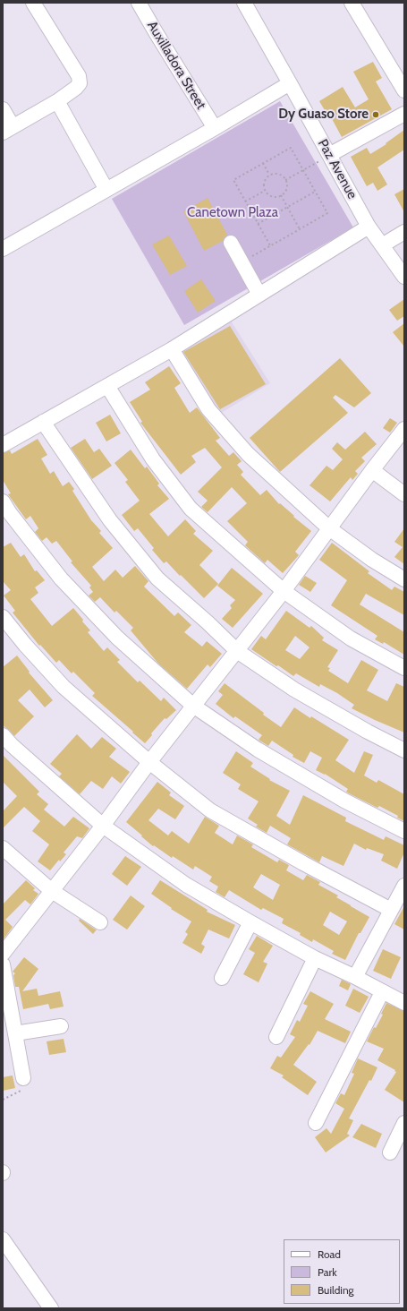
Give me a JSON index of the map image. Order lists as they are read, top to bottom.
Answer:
{
  "streets": {
    "street": ["Auxilladora Street", "Paz Avenue"]
  },
  "parks": ["Canetown Plaza"],
  "places": ["Dy Guaso Store"],
  "legend": ["Road", "Park", "Building"]
}
